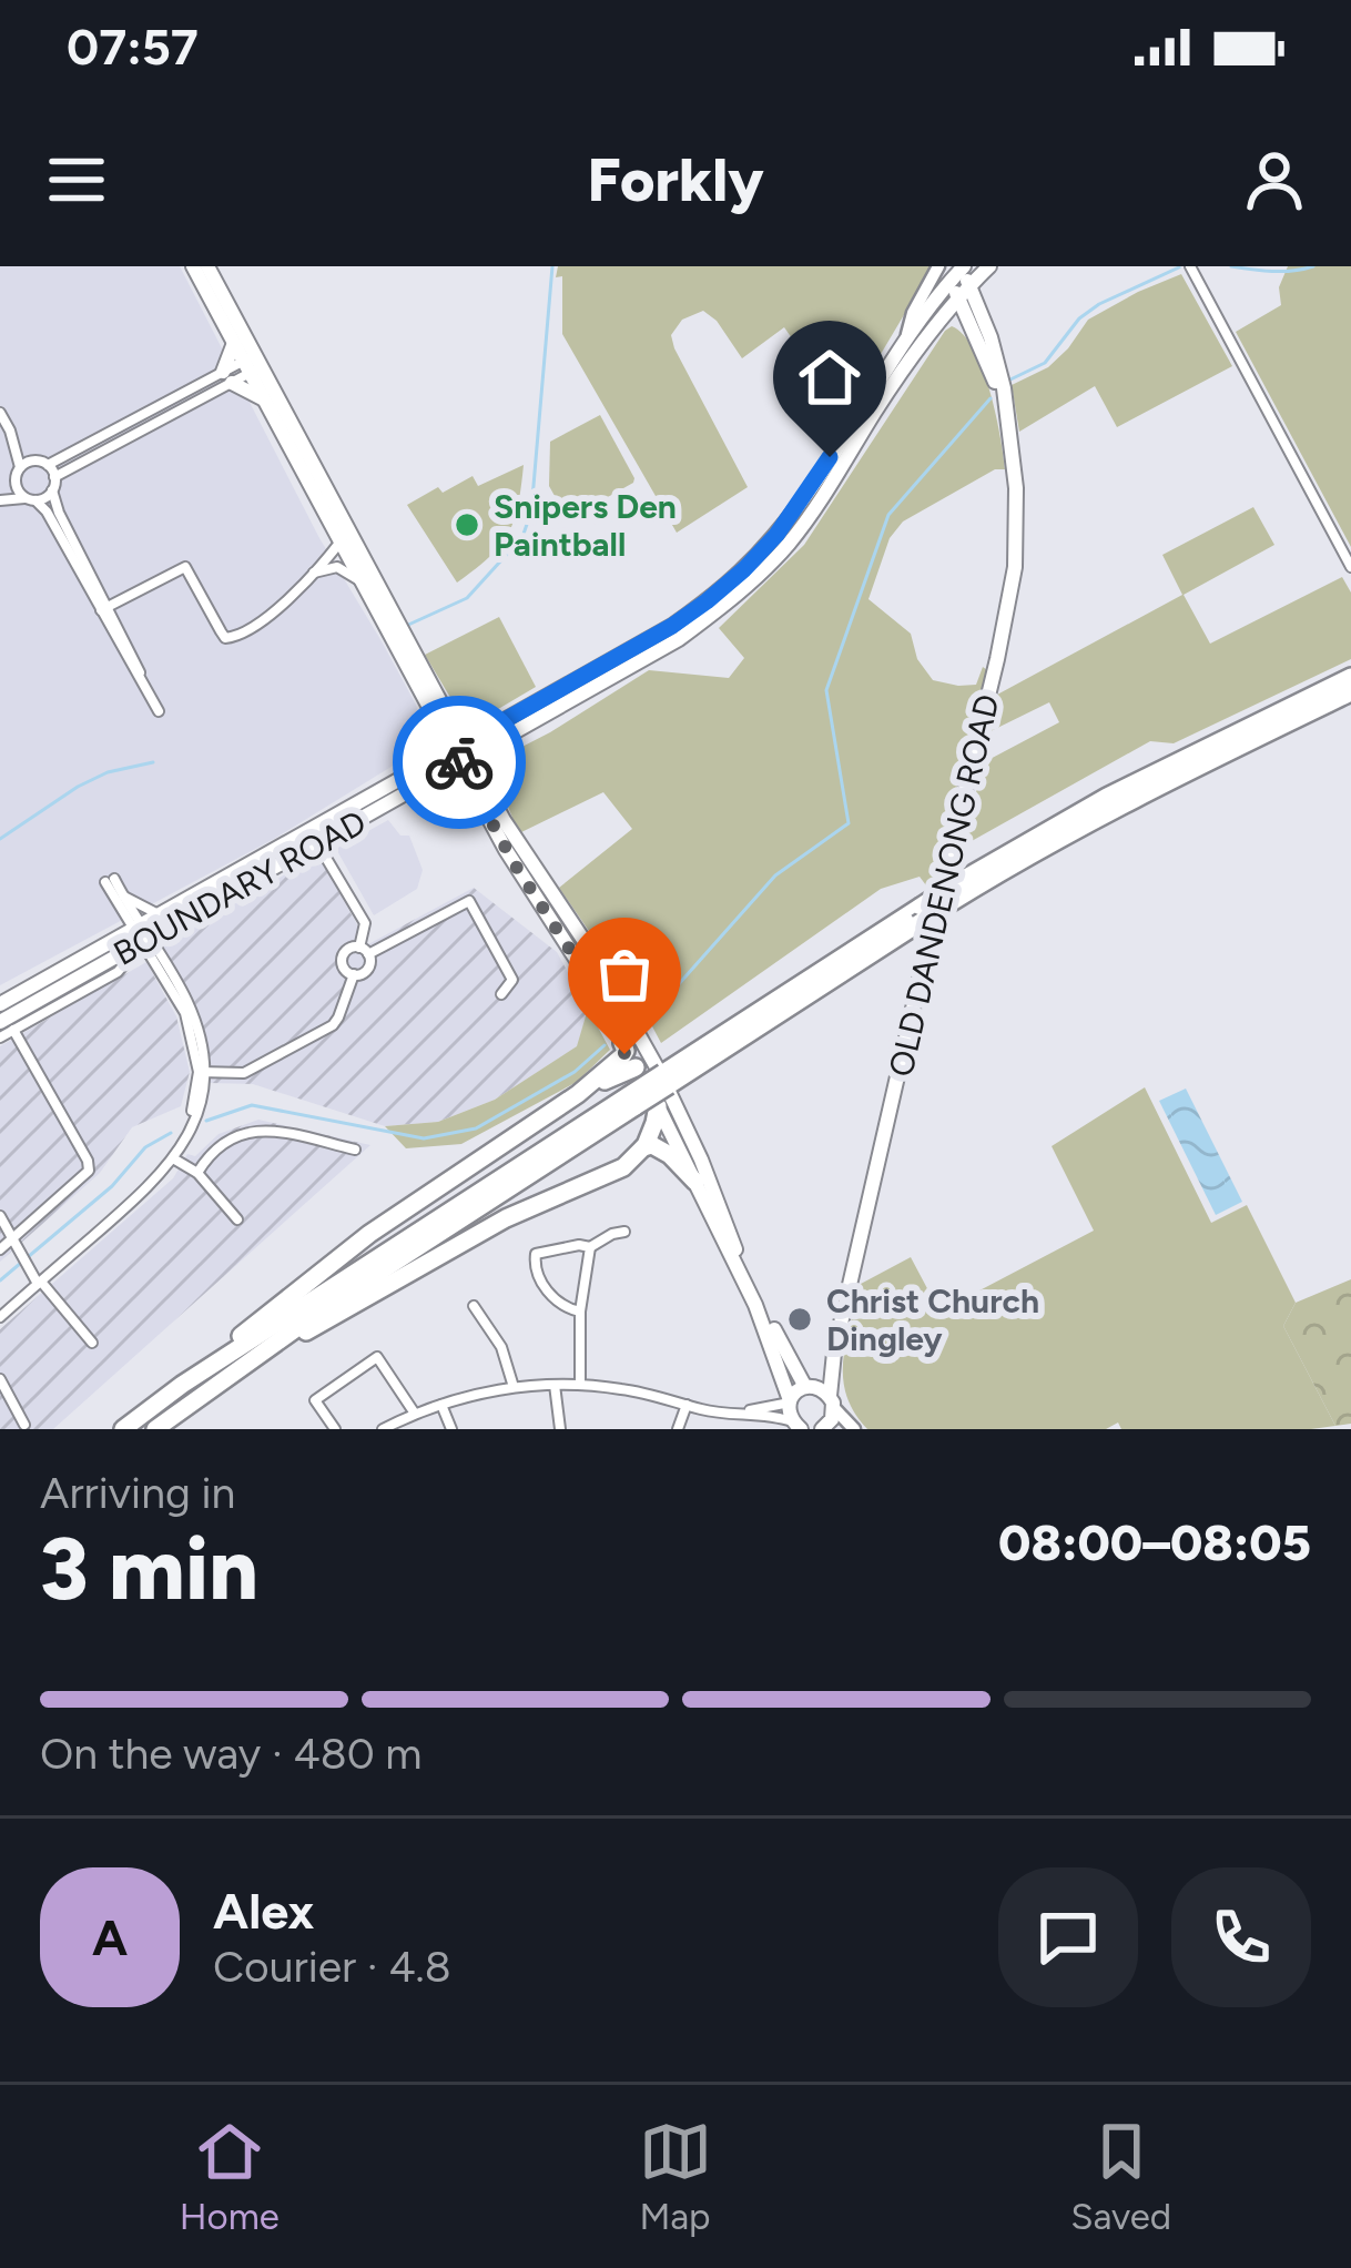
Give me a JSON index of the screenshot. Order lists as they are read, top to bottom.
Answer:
{
  "streets": {
    "main road": ["OLD DANDENONG ROAD", "BOUNDARY ROAD"]
  },
  "crossings": [
    ["OLD DANDENONG ROAD", "BOUNDARY ROAD"]
  ],
  "places": ["Snipers Den Paintball", "Christ Church Dingley"],
  "page": {
    "status": "07:57",
    "header": "Forkly",
    "heading": ["3 min", "Arriving in", "08:00–08:05"],
    "panel": ["Alex", "Courier · 4.8"],
    "bar": "On the way · 480 m",
    "round": "A",
    "tabs": ["Home", "Map", "Saved"]
  }
}
